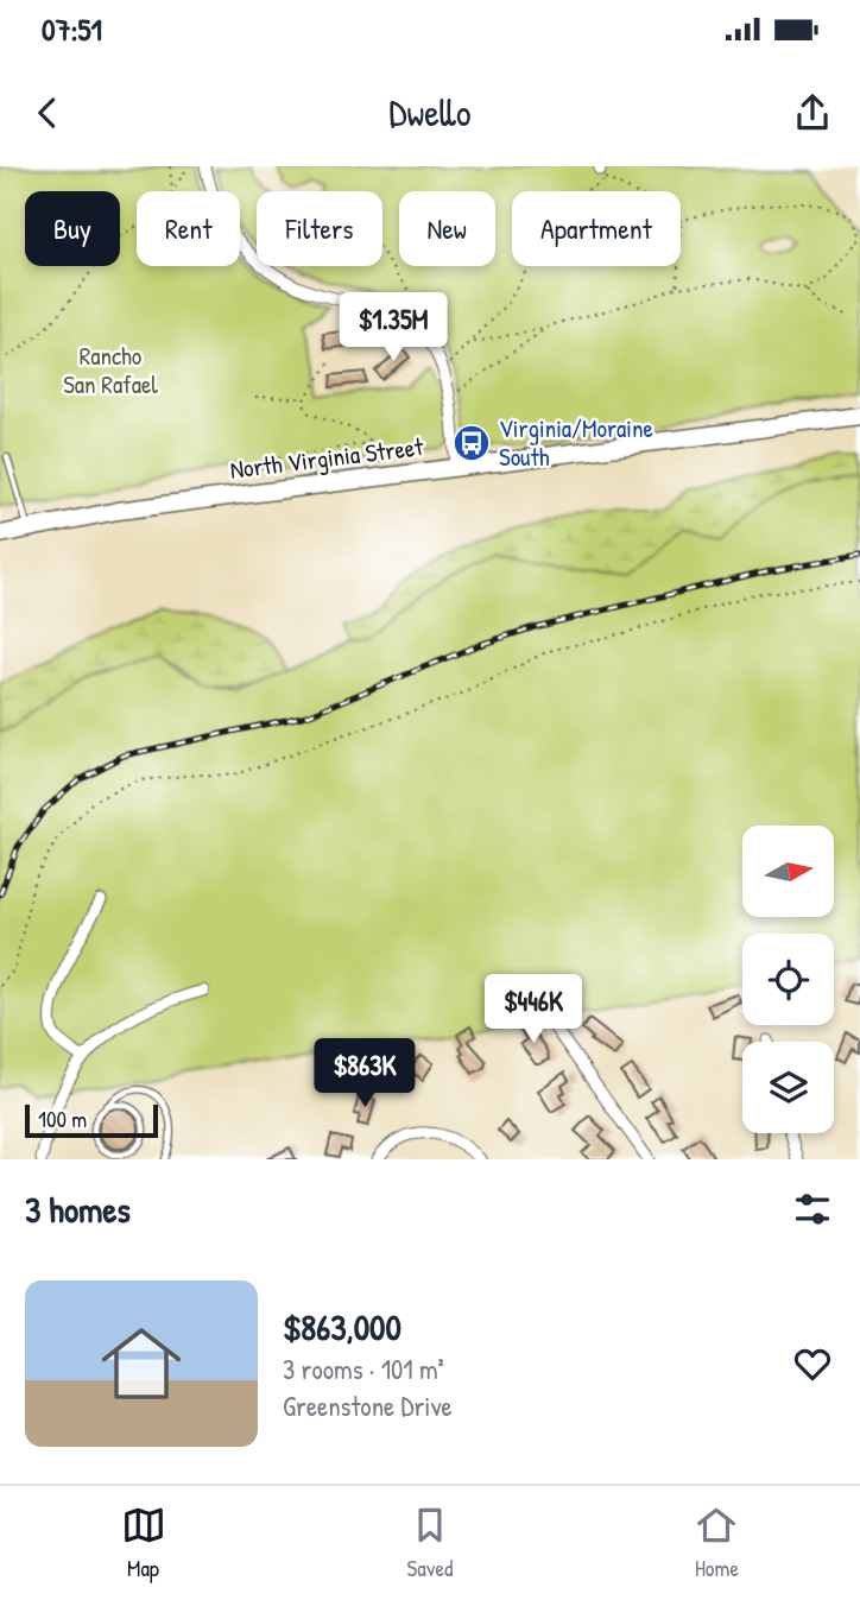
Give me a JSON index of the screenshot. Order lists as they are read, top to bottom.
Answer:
{
  "streets": {
    "main road": ["North Virginia Street"]
  },
  "parks": ["Rancho San Rafael"],
  "places": {
    "bus stop": ["Virginia/Moraine South"]
  },
  "scale_bar": "100 m",
  "north": "right",
  "page": {
    "status": "07:51",
    "header": "Dwello",
    "chip": [
      "Buy",
      "Rent",
      "Filters",
      "New",
      "Apartment"
    ],
    "price": ["$1.35M", "$446K", "$863K"],
    "scale": "100 m",
    "heading": "3 homes",
    "list": [
      {
        "name": "$863,000",
        "note": "3 rooms · 101 m² · Greenstone Drive"
      }
    ],
    "tabs": ["Map", "Saved", "Home"]
  }
}
